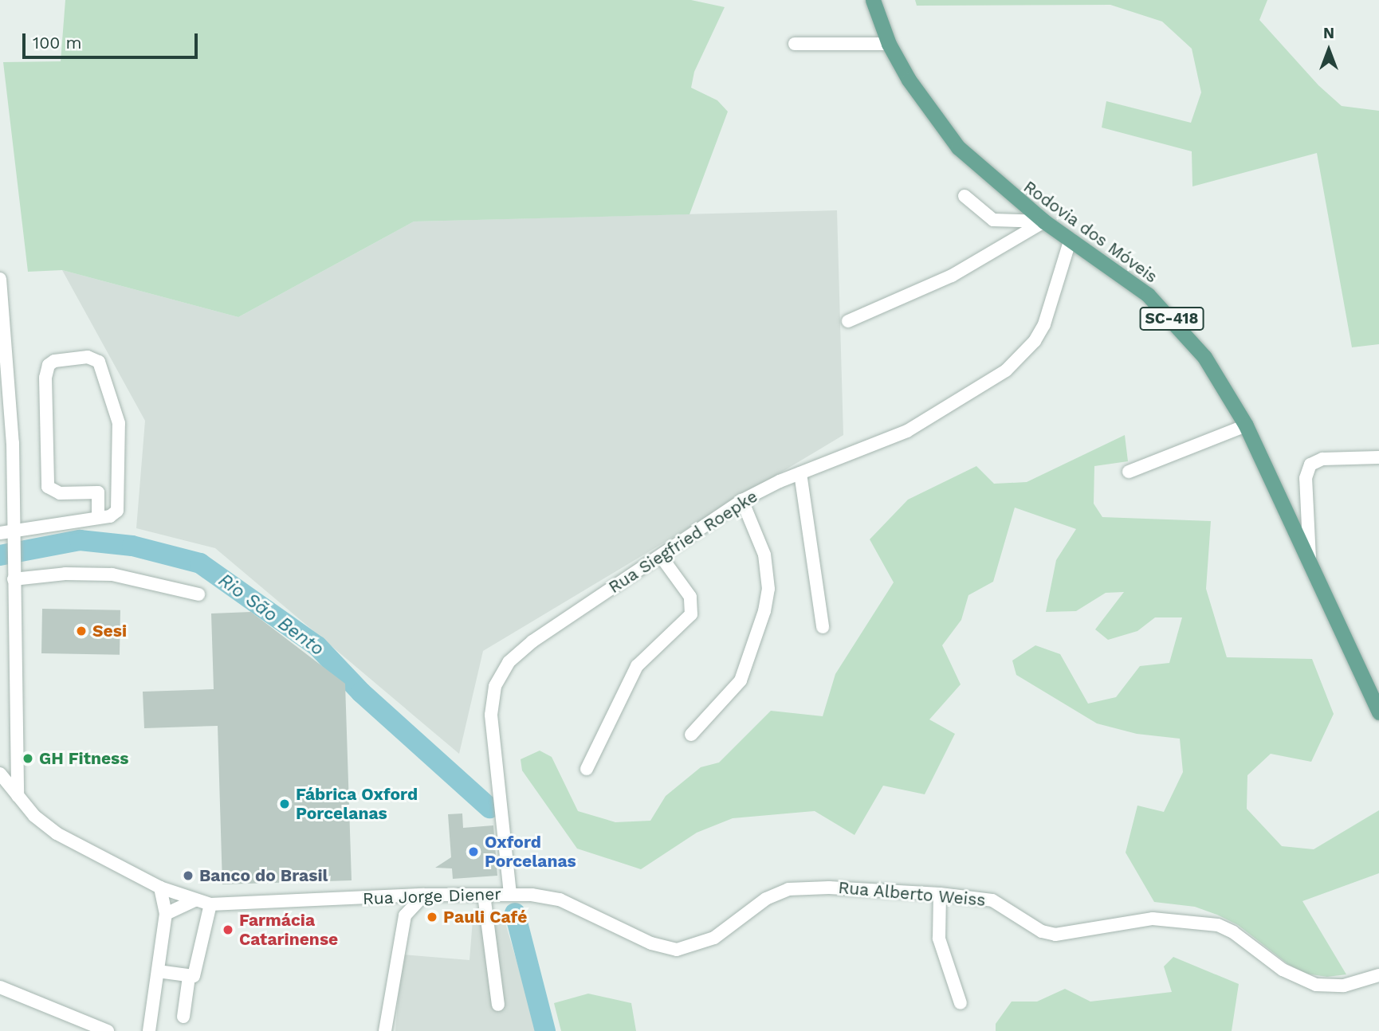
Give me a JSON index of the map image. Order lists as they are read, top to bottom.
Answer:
{
  "streets": {
    "main road": ["Rodovia dos Móveis", "SC-418"],
    "street": ["Rua Siegfried Roepke", "Rua Alberto Weiss", "Rua Jorge Diener"]
  },
  "crossings": [
    ["Rodovia dos Móveis", "Rua Siegfried Roepke"],
    ["Rua Siegfried Roepke", "Rua Alberto Weiss"],
    ["Rua Siegfried Roepke", "Rua Jorge Diener"],
    ["Rua Alberto Weiss", "Rua Jorge Diener"]
  ],
  "water": ["Rio São Bento"],
  "places": [
    "Sesi",
    "GH Fitness",
    "Fábrica Oxford Porcelanas",
    "Oxford Porcelanas",
    "Banco do Brasil",
    "Pauli Café",
    "Farmácia Catarinense"
  ],
  "scale_bar": "100 m",
  "north": "top"
}
